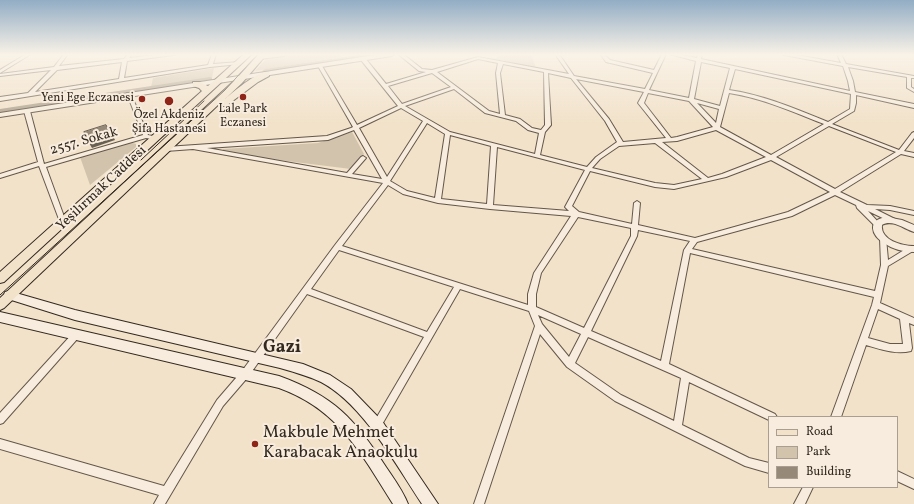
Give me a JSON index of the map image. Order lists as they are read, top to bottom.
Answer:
{
  "streets": {
    "main road": ["Yeşilırmak Caddesi"],
    "street": ["2557. Sokak"]
  },
  "crossings": [
    ["2557. Sokak", "Yeşilırmak Caddesi"]
  ],
  "districts": ["Gazi"],
  "places": [
    "Lale Park Eczanesi",
    "Yeni Ege Eczanesi",
    "Özel Akdeniz Şifa Hastanesi",
    "Makbule Mehmet Karabacak Anaokulu"
  ],
  "legend": ["Road", "Park", "Building"]
}
